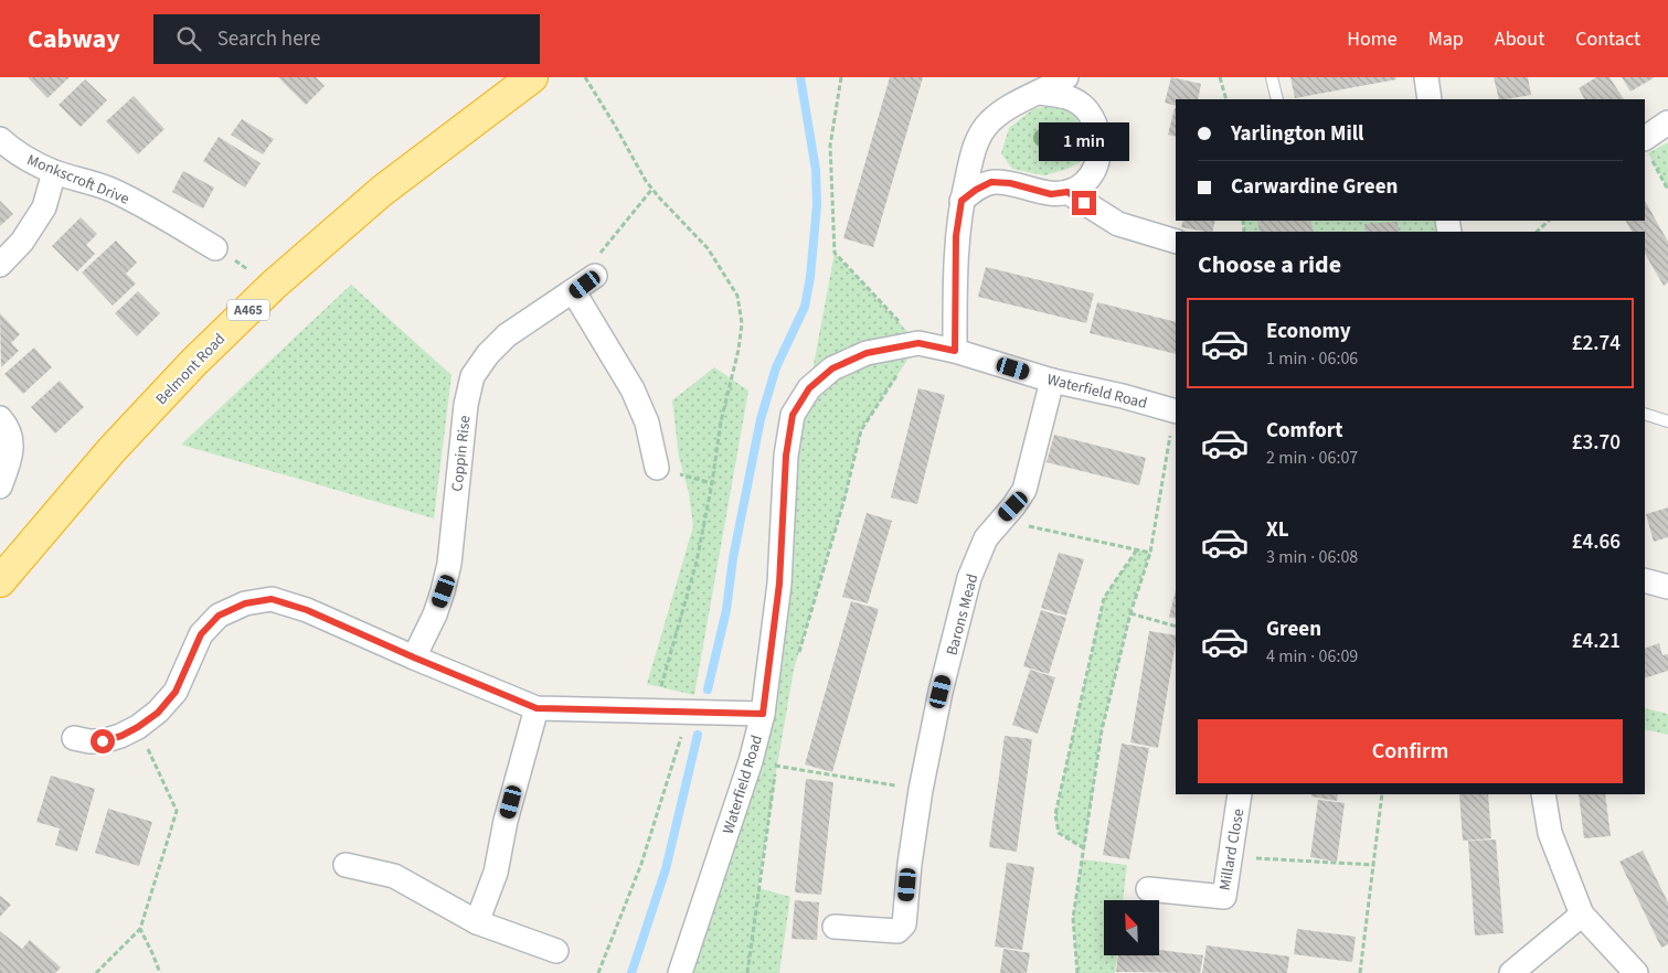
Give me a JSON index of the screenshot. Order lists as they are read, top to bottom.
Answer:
{
  "streets": {
    "highway": ["A465", "Belmont Road"],
    "street": [
      "Monkscroft Drive",
      "Waterfield Road",
      "Coppin Rise",
      "Barons Mead",
      "Millard Close"
    ]
  },
  "crossings": [
    ["Waterfield Road", "Barons Mead"]
  ],
  "north": "top left",
  "page": {
    "header": "Cabway",
    "search": "Search here",
    "nav": [
      "Home",
      "Map",
      "About",
      "Contact"
    ],
    "banner": ["Yarlington Mill", "Carwardine Green"],
    "bubble": "1 min",
    "heading": "Choose a ride",
    "list": [
      {
        "name": "Economy",
        "note": "1 min · 06:06",
        "value": "£2.74"
      },
      {
        "name": "Comfort",
        "note": "2 min · 06:07",
        "value": "£3.70"
      },
      {
        "name": "XL",
        "note": "3 min · 06:08",
        "value": "£4.66"
      },
      {
        "name": "Green",
        "note": "4 min · 06:09",
        "value": "£4.21"
      }
    ],
    "buttons": "Confirm"
  }
}
